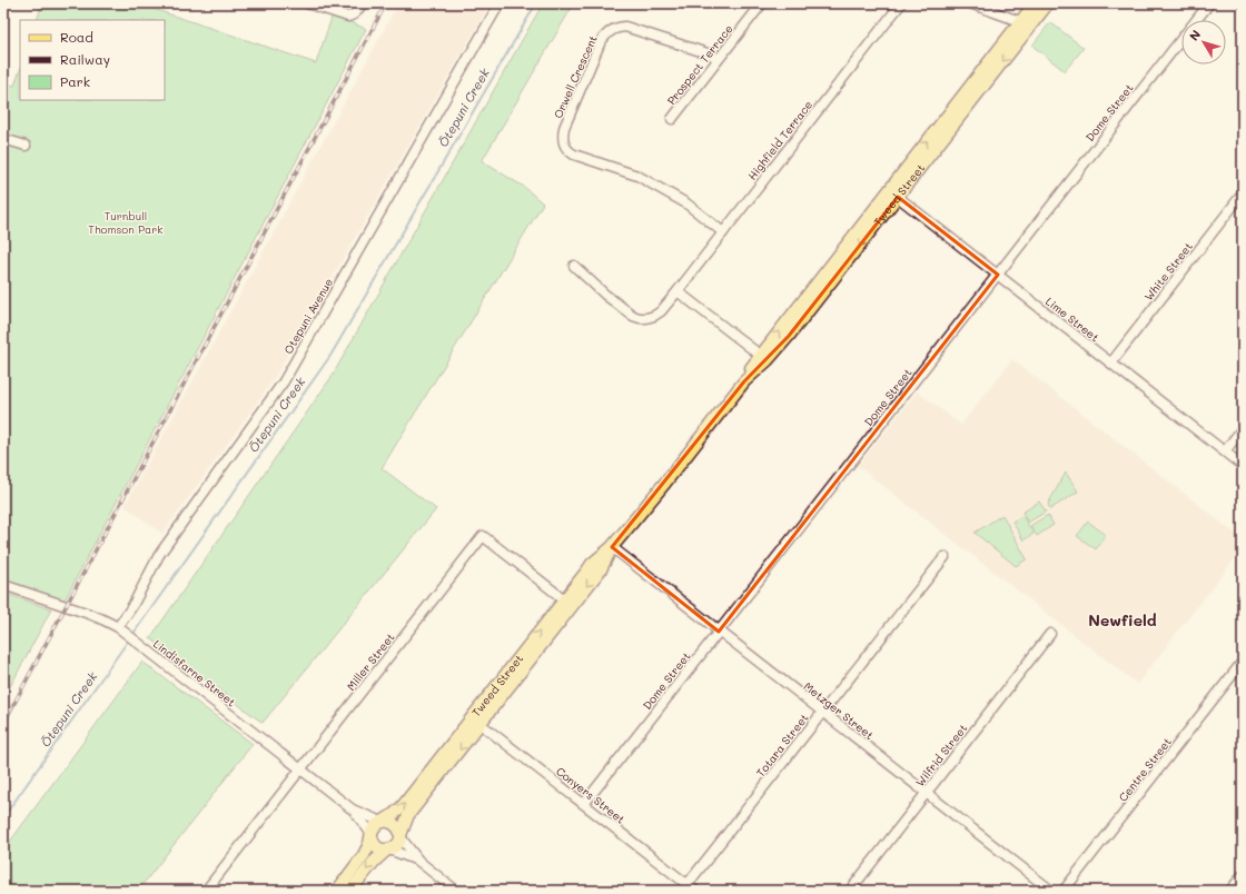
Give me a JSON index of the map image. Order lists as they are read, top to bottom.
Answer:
{
  "streets": {
    "main road": ["Tweed Street"],
    "street": [
      "Prospect Terrace",
      "Orwell Crescent",
      "Dome Street",
      "Highfield Terrace",
      "White Street",
      "Otepuni Avenue",
      "Lime Street",
      "Miller Street",
      "Lindisfarne Street",
      "Metzger Street",
      "Totara Street",
      "Wilfrid Street",
      "Centre Street",
      "Conyers Street"
    ]
  },
  "crossings": [
    ["Prospect Terrace", "Orwell Crescent"],
    ["Orwell Crescent", "Highfield Terrace"],
    ["Dome Street", "Lime Street"],
    ["Dome Street", "Metzger Street"],
    ["Dome Street", "Conyers Street"],
    ["Tweed Street", "Lime Street"],
    ["Tweed Street", "Miller Street"],
    ["Tweed Street", "Lindisfarne Street"],
    ["Tweed Street", "Metzger Street"],
    ["Tweed Street", "Conyers Street"],
    ["White Street", "Lime Street"],
    ["Otepuni Avenue", "Lindisfarne Street"],
    ["Miller Street", "Lindisfarne Street"],
    ["Metzger Street", "Totara Street"],
    ["Metzger Street", "Wilfrid Street"],
    ["Totara Street", "Conyers Street"]
  ],
  "districts": ["Newfield"],
  "water": ["Ōtepuni Creek"],
  "parks": ["Turnbull Thomson Park"],
  "legend": ["Road", "Railway", "Park"],
  "north": "top left"
}
